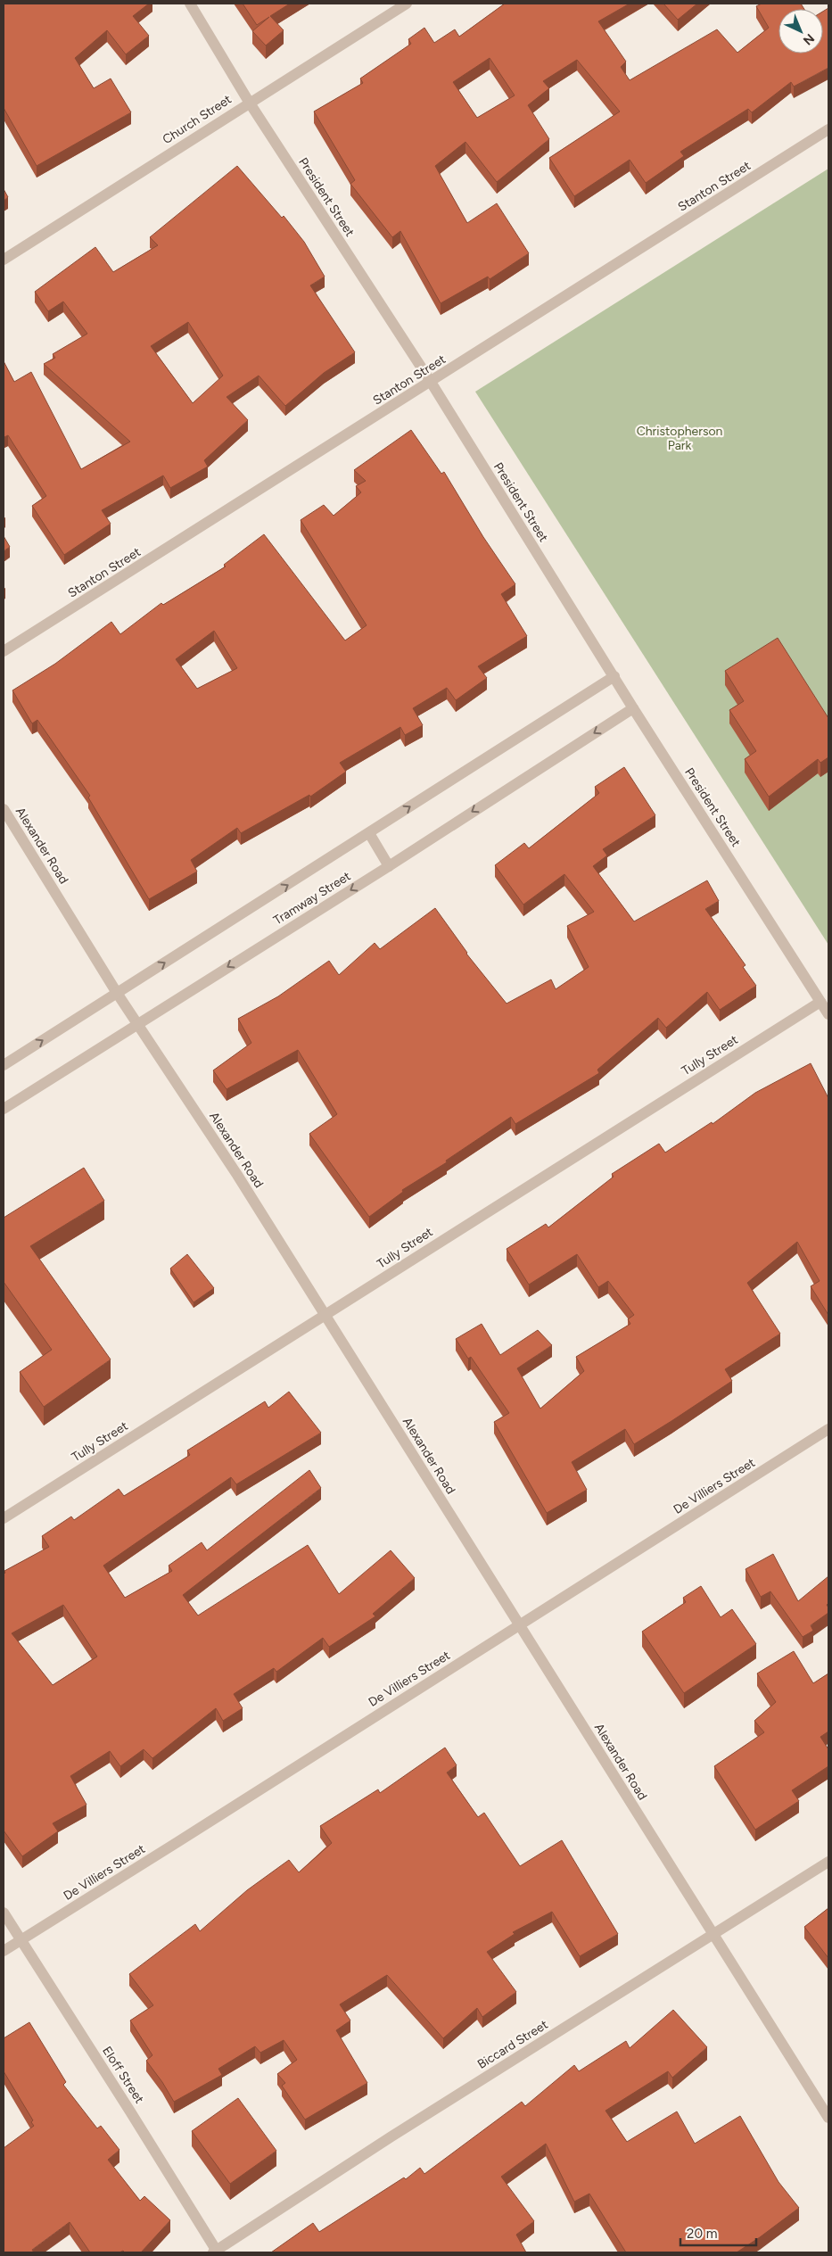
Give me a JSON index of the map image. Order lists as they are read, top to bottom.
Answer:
{
  "streets": {
    "street": [
      "Church Street",
      "Stanton Street",
      "President Street",
      "Alexander Road",
      "Tramway Street",
      "Tully Street",
      "De Villiers Street",
      "Biccard Street",
      "Eloff Street"
    ]
  },
  "crossings": [
    ["Church Street", "President Street"],
    ["Stanton Street", "President Street"],
    ["President Street", "Tramway Street"],
    ["President Street", "Tully Street"],
    ["Alexander Road", "Tramway Street"],
    ["Alexander Road", "Tully Street"],
    ["Alexander Road", "De Villiers Street"],
    ["Alexander Road", "Biccard Street"],
    ["De Villiers Street", "Eloff Street"],
    ["Biccard Street", "Eloff Street"]
  ],
  "parks": ["Christopherson Park"],
  "scale_bar": "20 m",
  "north": "bottom right"
}
